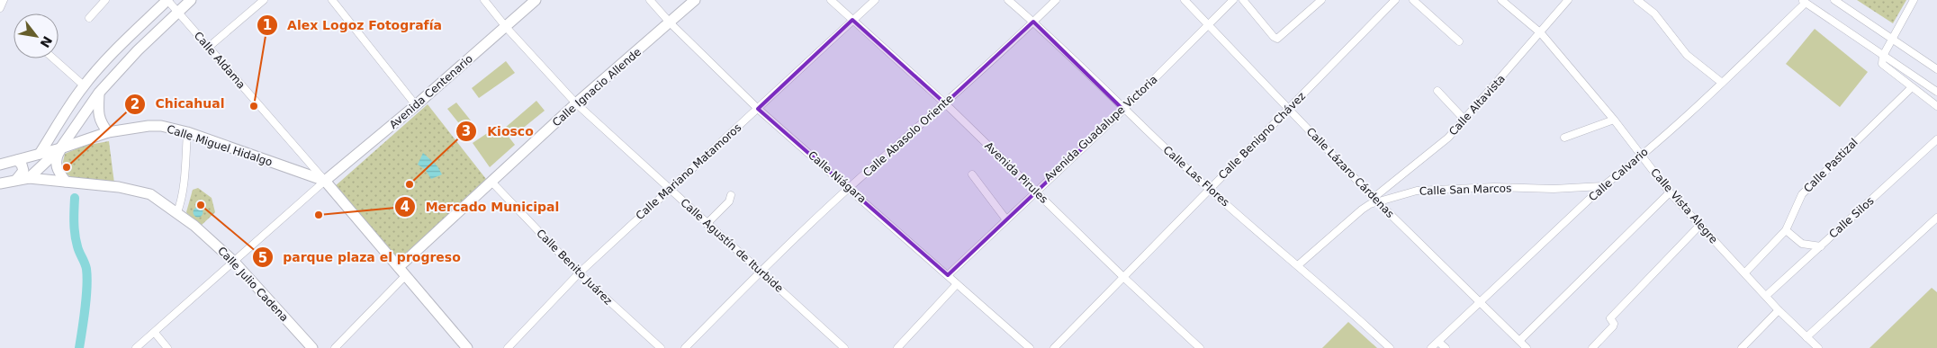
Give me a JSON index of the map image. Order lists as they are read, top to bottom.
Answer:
{
  "streets": {
    "street": [
      "Calle Aldama",
      "Calle Ignacio Allende",
      "Avenida Centenario",
      "Calle Altavista",
      "Avenida Guadalupe Victoria",
      "Calle Abasolo Oriente",
      "Calle Benigno Chávez",
      "Calle Miguel Hidalgo",
      "Calle Pastizal",
      "Calle Mariano Matamoros",
      "Avenida Pirules",
      "Calle Lázaro Cárdenas",
      "Calle Calvario",
      "Calle Las Flores",
      "Calle Niágara",
      "Calle San Marcos",
      "Calle Vista Alegre",
      "Calle Silos",
      "Calle Agustín de Iturbide",
      "Calle Benito Juárez",
      "Calle Julio Cadena"
    ]
  },
  "crossings": [
    ["Calle Aldama", "Avenida Centenario"],
    ["Calle Aldama", "Calle Miguel Hidalgo"],
    ["Calle Ignacio Allende", "Calle Niágara"],
    ["Calle Ignacio Allende", "Calle Agustín de Iturbide"],
    ["Calle Ignacio Allende", "Calle Benito Juárez"],
    ["Avenida Centenario", "Calle Miguel Hidalgo"],
    ["Avenida Centenario", "Calle Agustín de Iturbide"],
    ["Calle Altavista", "Calle Lázaro Cárdenas"],
    ["Calle Altavista", "Calle San Marcos"],
    ["Calle Altavista", "Calle Vista Alegre"],
    ["Avenida Guadalupe Victoria", "Avenida Pirules"],
    ["Avenida Guadalupe Victoria", "Calle Lázaro Cárdenas"],
    ["Avenida Guadalupe Victoria", "Calle Las Flores"],
    ["Avenida Guadalupe Victoria", "Calle Niágara"],
    ["Calle Abasolo Oriente", "Avenida Pirules"],
    ["Calle Abasolo Oriente", "Calle Las Flores"],
    ["Calle Abasolo Oriente", "Calle Niágara"],
    ["Calle Abasolo Oriente", "Calle Agustín de Iturbide"],
    ["Calle Benigno Chávez", "Avenida Pirules"],
    ["Calle Benigno Chávez", "Calle Lázaro Cárdenas"],
    ["Calle Benigno Chávez", "Calle Las Flores"],
    ["Calle Pastizal", "Calle Vista Alegre"],
    ["Calle Mariano Matamoros", "Avenida Pirules"],
    ["Calle Mariano Matamoros", "Calle Niágara"],
    ["Calle Mariano Matamoros", "Calle Agustín de Iturbide"],
    ["Calle Mariano Matamoros", "Calle Benito Juárez"],
    ["Calle Lázaro Cárdenas", "Calle Calvario"],
    ["Calle Lázaro Cárdenas", "Calle San Marcos"],
    ["Calle Calvario", "Calle San Marcos"],
    ["Calle Calvario", "Calle Vista Alegre"],
    ["Calle Las Flores", "Calle San Marcos"],
    ["Calle Vista Alegre", "Calle Silos"]
  ],
  "places": [
    "Alex Logoz Fotografía",
    "Chicahual",
    "Kiosco",
    "parque plaza el progreso",
    "Mercado Municipal"
  ],
  "north": "bottom right"
}
